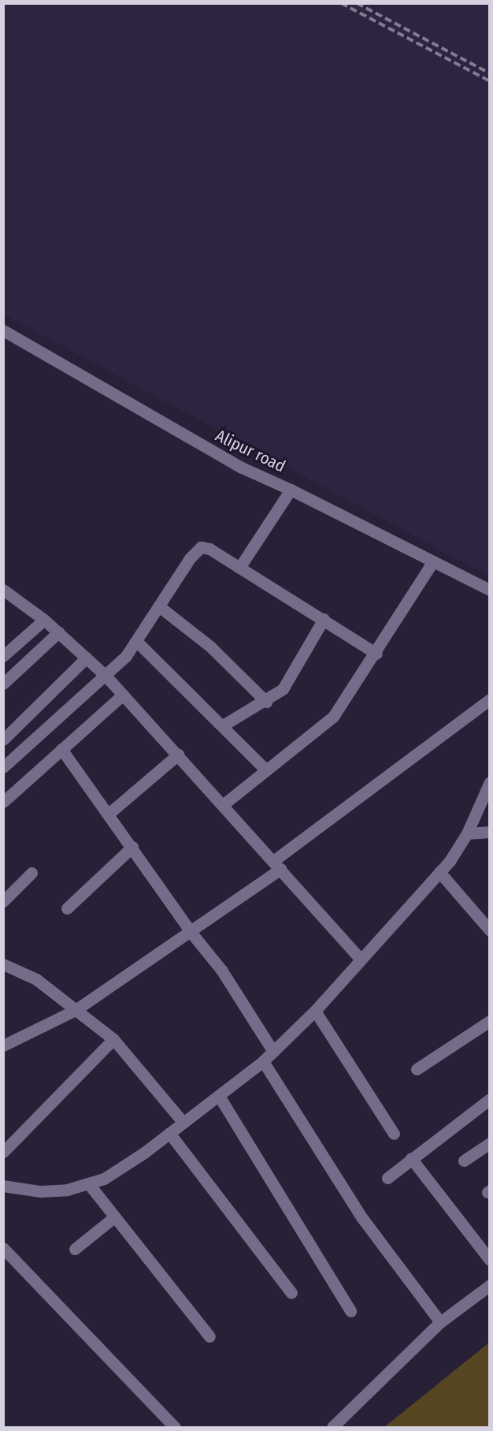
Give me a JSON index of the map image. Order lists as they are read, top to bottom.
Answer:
{
  "streets": {
    "street": ["Alipur road"]
  }
}
